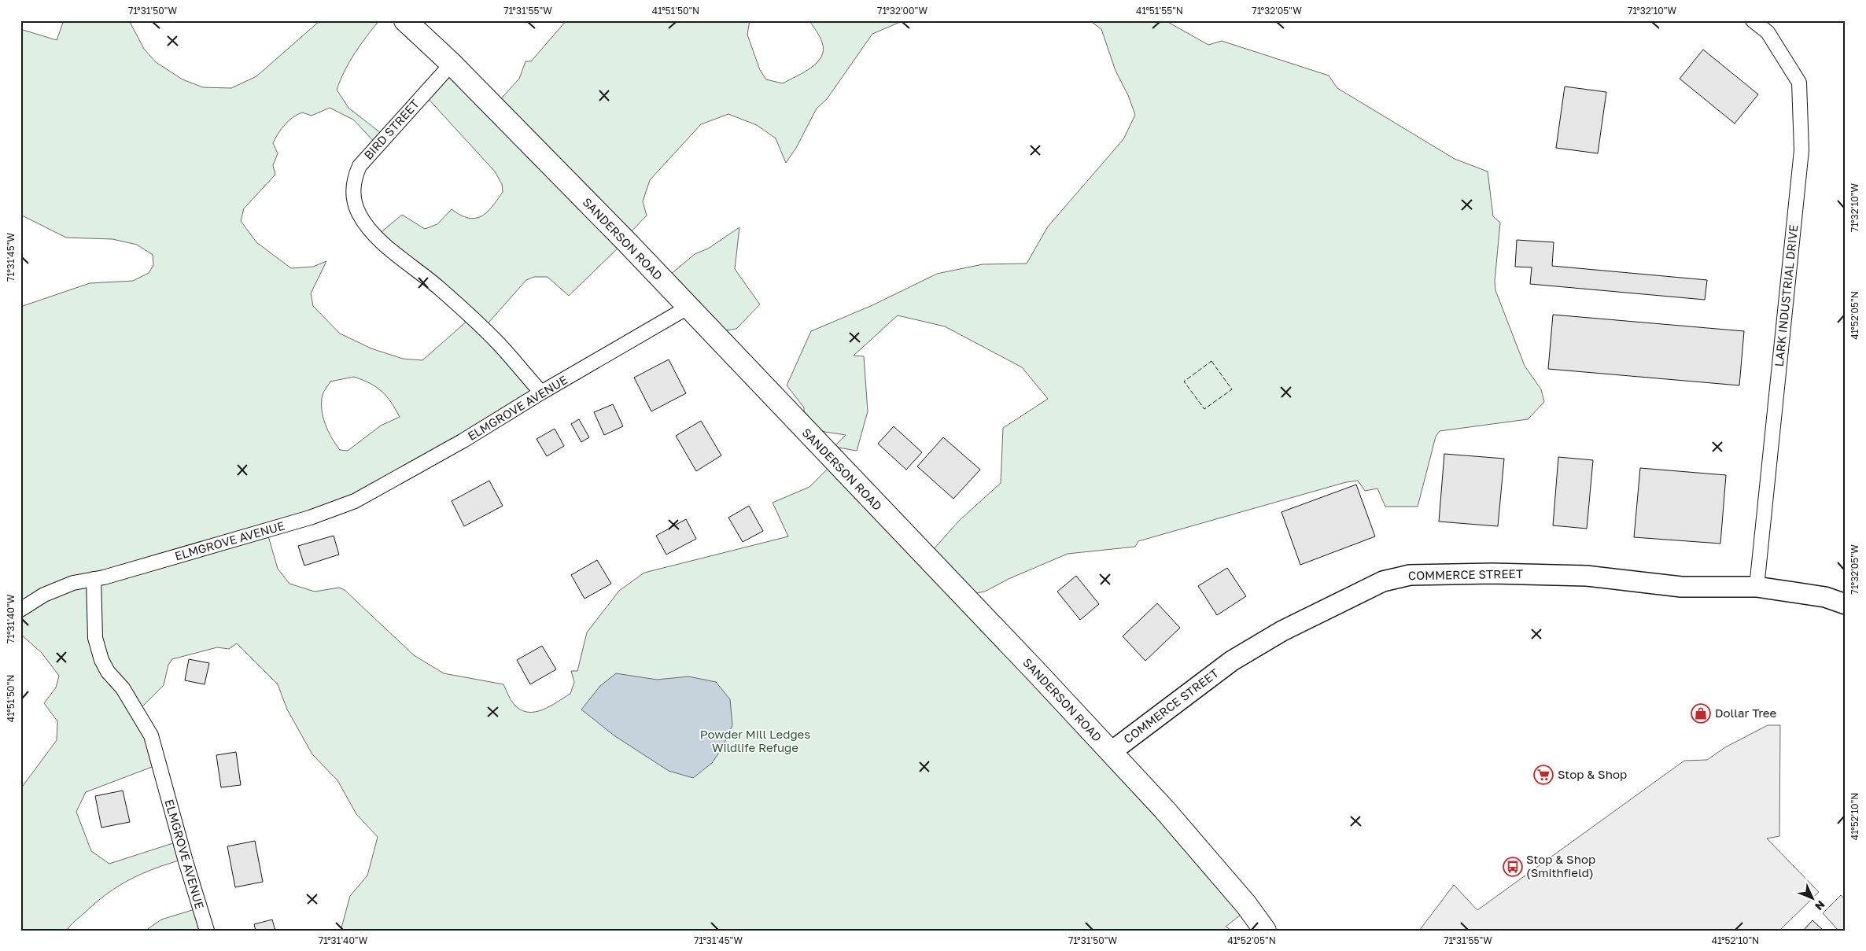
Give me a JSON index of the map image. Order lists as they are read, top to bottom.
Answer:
{
  "streets": {
    "main road": ["SANDERSON ROAD"],
    "street": [
      "BIRD STREET",
      "LARK INDUSTRIAL DRIVE",
      "ELMGROVE AVENUE",
      "COMMERCE STREET"
    ]
  },
  "crossings": [
    ["BIRD STREET", "SANDERSON ROAD"],
    ["BIRD STREET", "ELMGROVE AVENUE"],
    ["SANDERSON ROAD", "ELMGROVE AVENUE"],
    ["SANDERSON ROAD", "COMMERCE STREET"],
    ["LARK INDUSTRIAL DRIVE", "COMMERCE STREET"]
  ],
  "parks": ["Powder Mill Ledges Wildlife Refuge"],
  "places": {
    "shop": ["Dollar Tree"],
    "supermarket": ["Stop & Shop"],
    "bus stop": ["Stop & Shop (Smithfield)"]
  },
  "north": "bottom right",
  "coordinates": [
    "71°31'50\"W",
    "71°31'55\"W",
    "41°51'50\"N",
    "71°32'00\"W",
    "41°51'55\"N",
    "71°32'05\"W",
    "71°32'10\"W",
    "71°31'45\"W",
    "41°52'05\"N",
    "71°31'40\"W",
    "41°52'10\"N"
  ]
}
